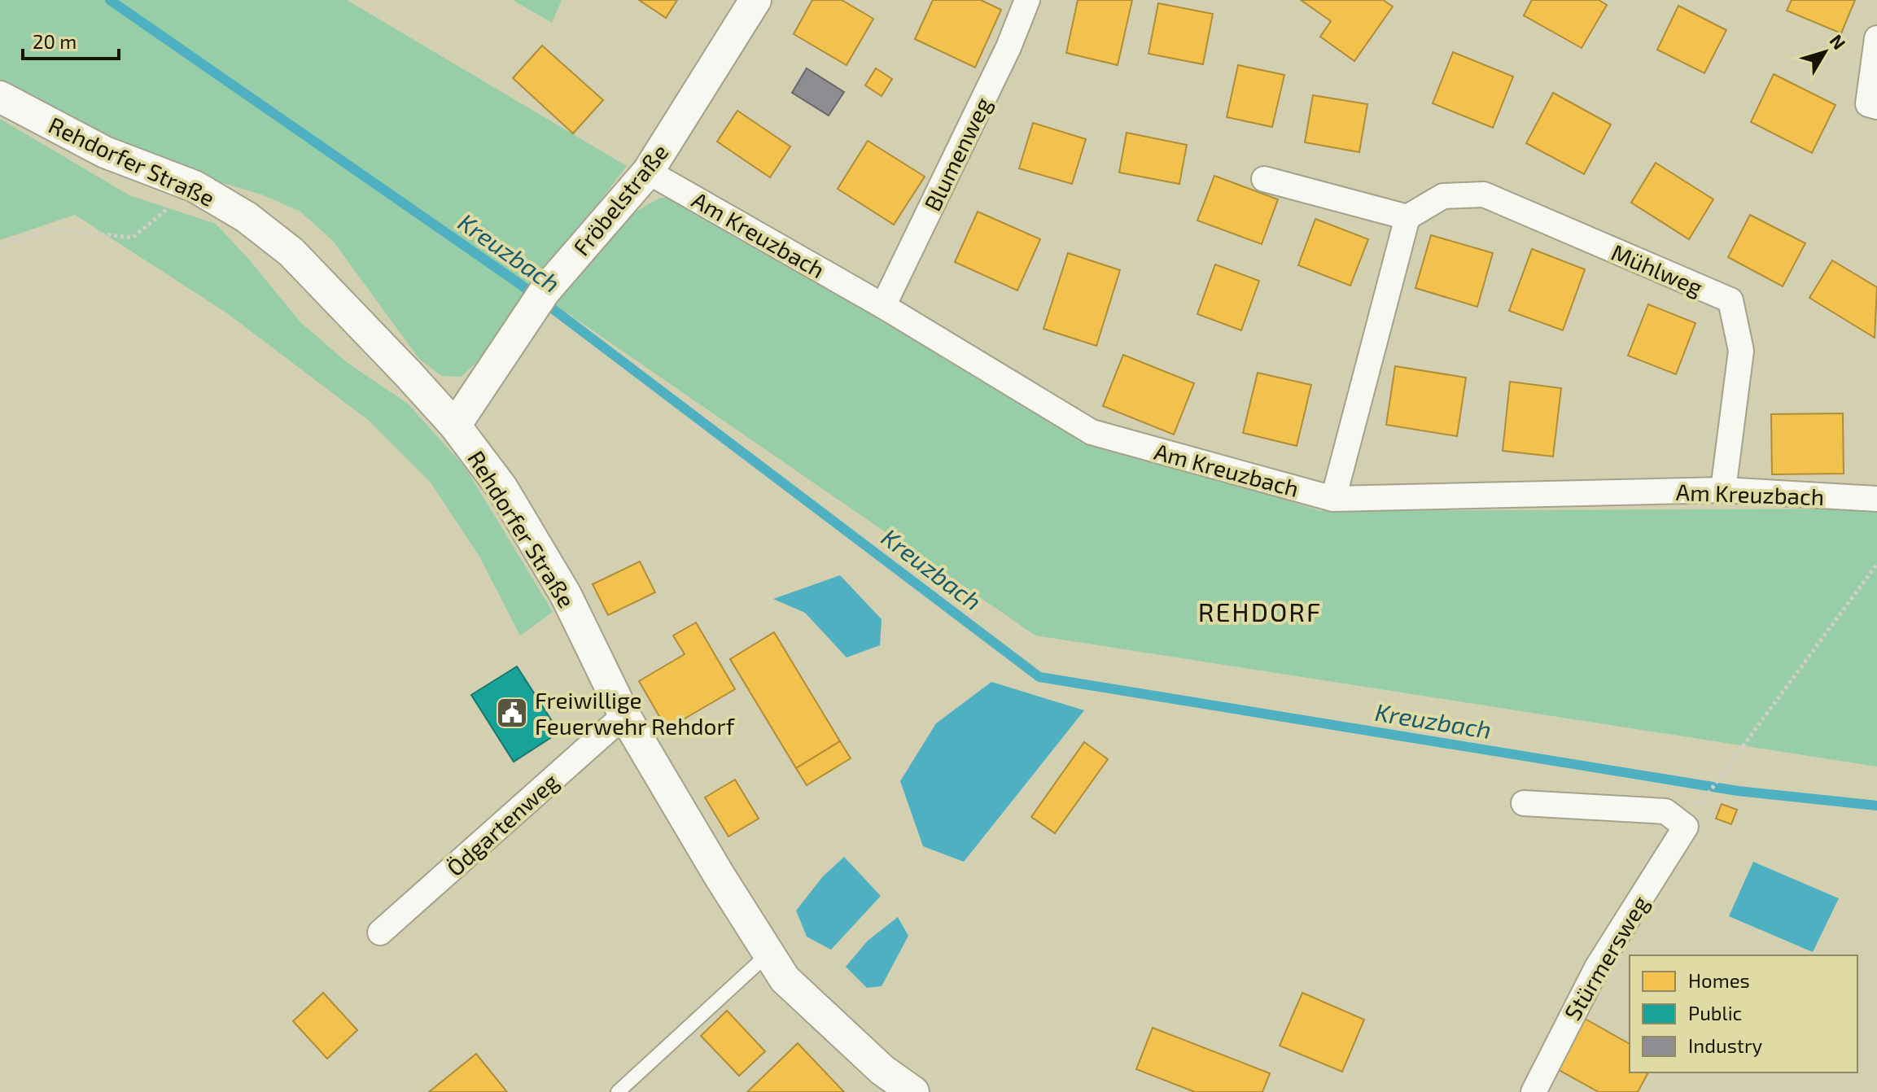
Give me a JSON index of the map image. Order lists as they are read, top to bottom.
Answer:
{
  "streets": {
    "street": [
      "Blumenweg",
      "Rehdorfer Straße",
      "Fröbelstraße",
      "Am Kreuzbach",
      "Mühlweg",
      "Ödgartenweg",
      "Stürmersweg"
    ]
  },
  "crossings": [
    ["Blumenweg", "Am Kreuzbach"],
    ["Rehdorfer Straße", "Fröbelstraße"],
    ["Rehdorfer Straße", "Ödgartenweg"],
    ["Fröbelstraße", "Am Kreuzbach"],
    ["Am Kreuzbach", "Mühlweg"]
  ],
  "districts": ["REHDORF"],
  "water": ["Kreuzbach"],
  "places": {
    "public building": ["Freiwillige Feuerwehr Rehdorf"]
  },
  "legend": ["Homes", "Public", "Industry"],
  "scale_bar": "20 m",
  "north": "top right"
}
